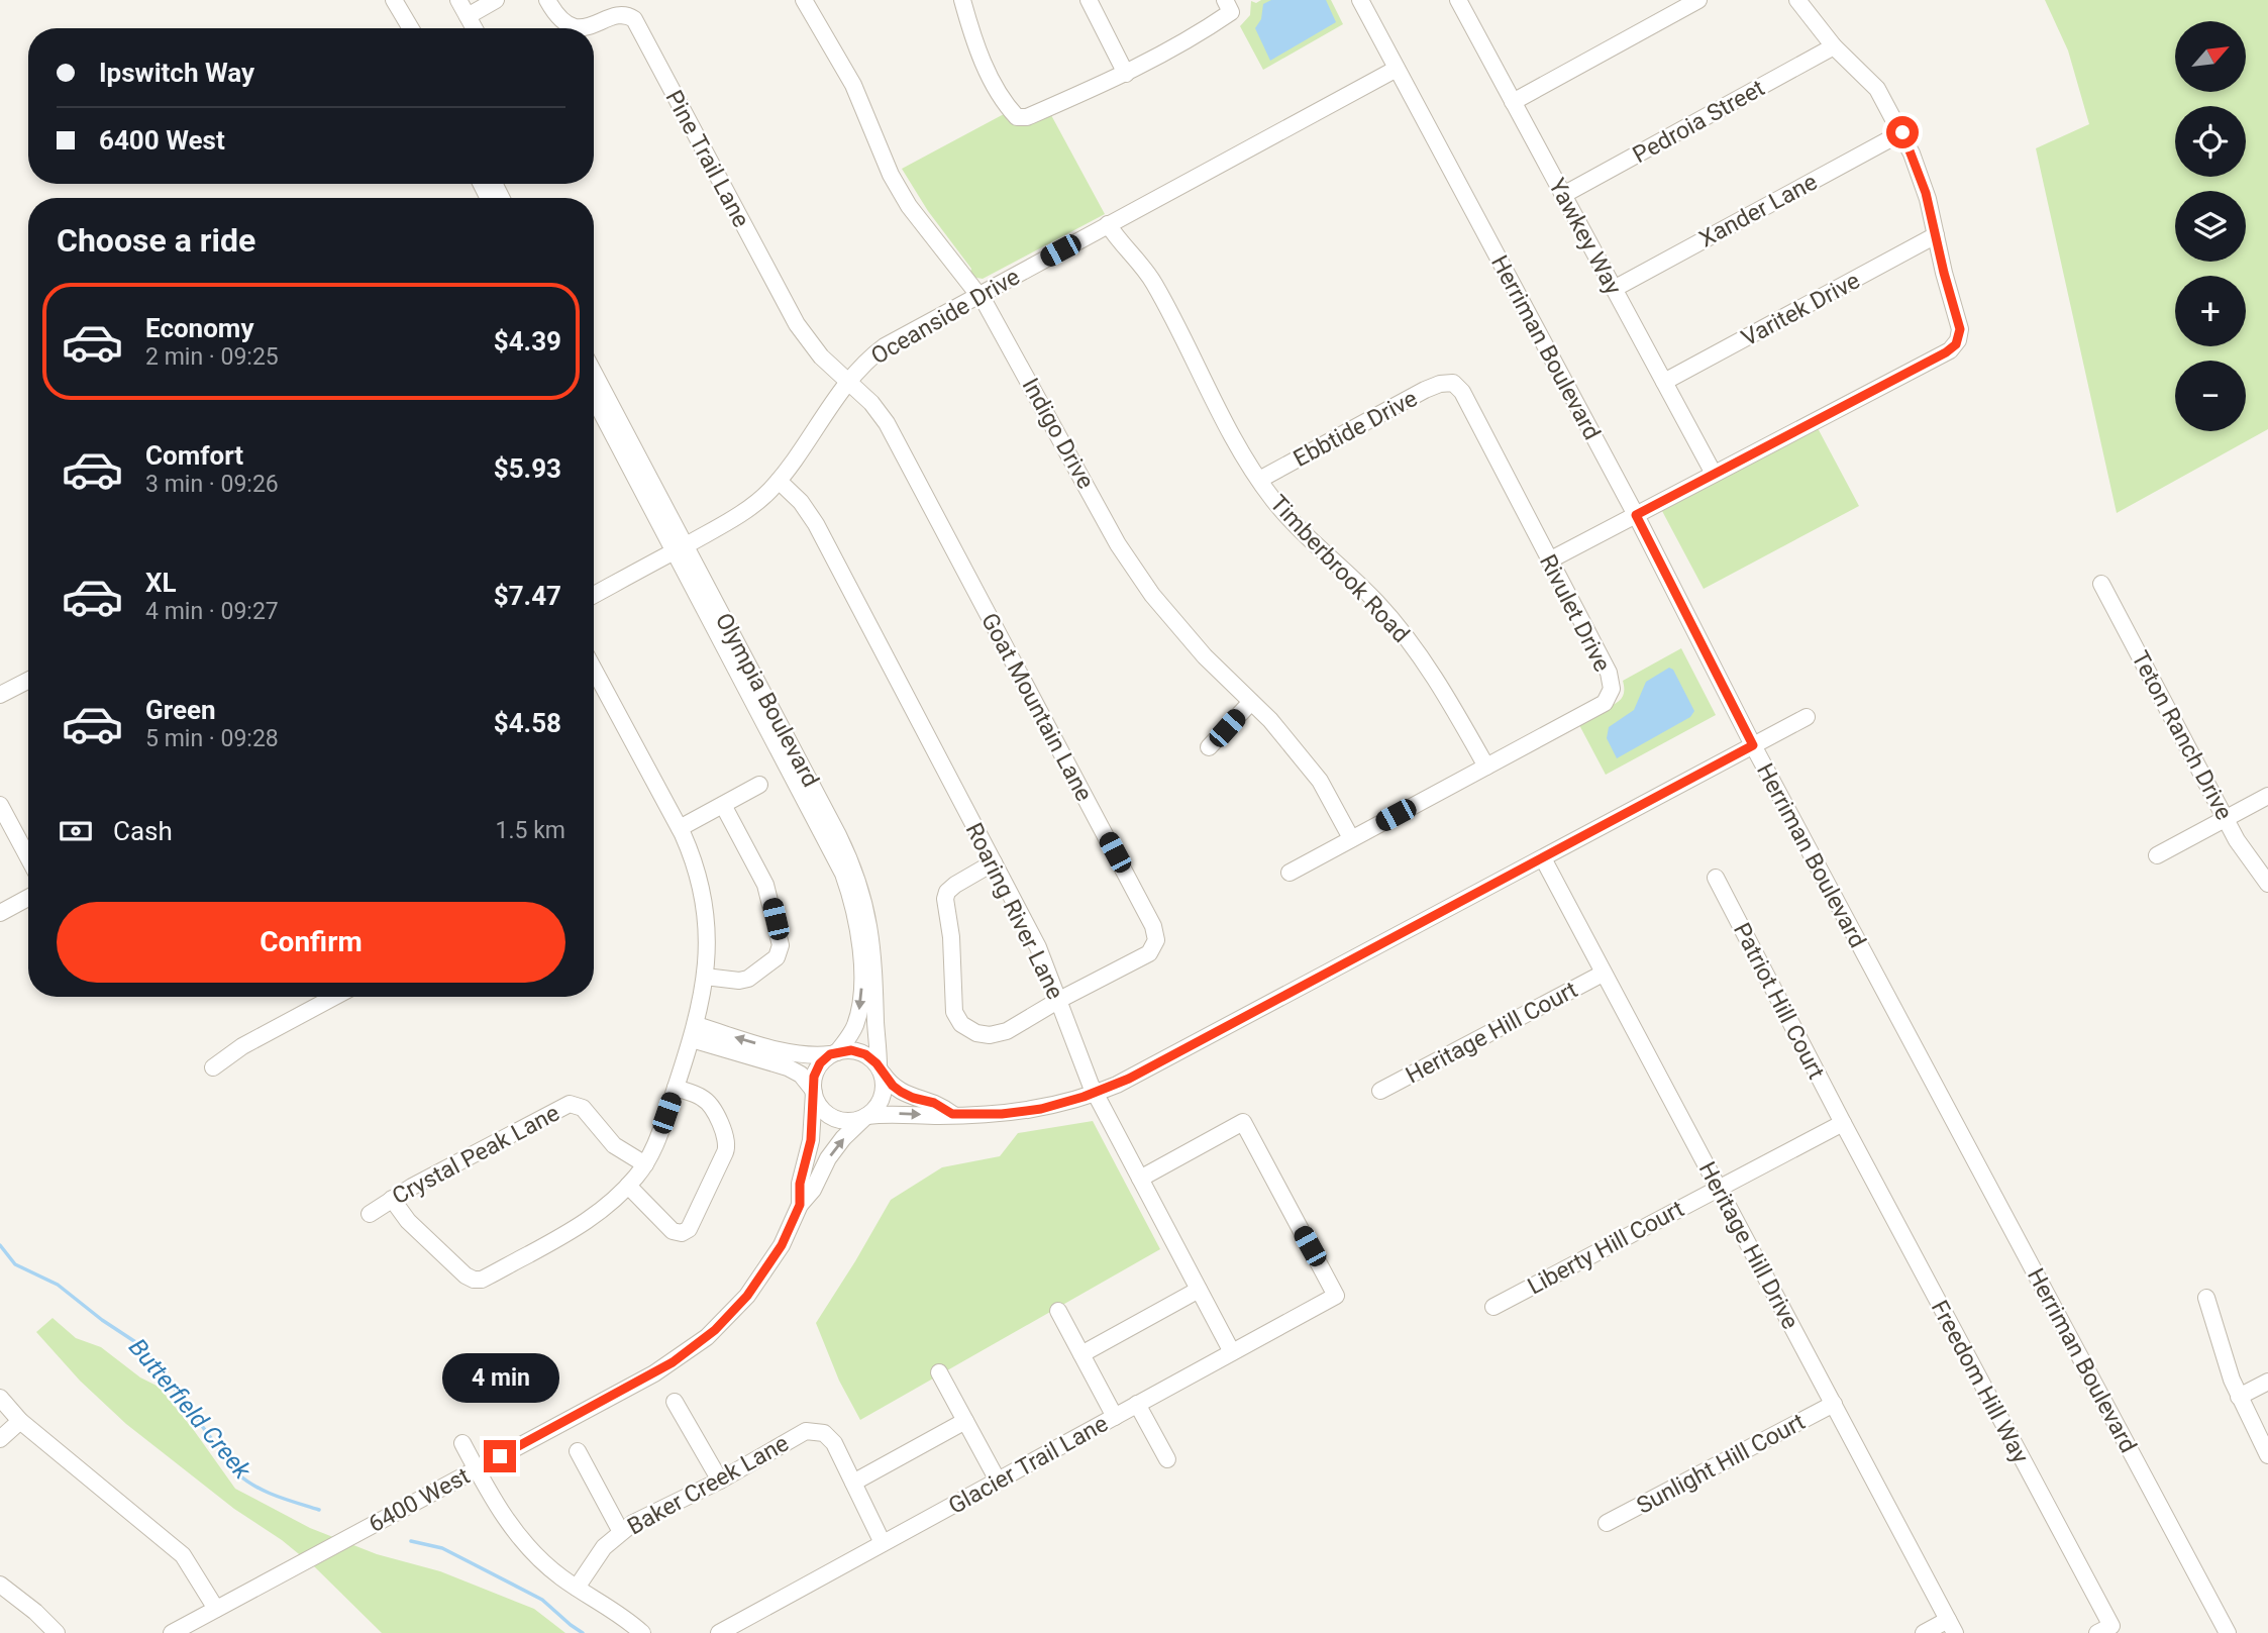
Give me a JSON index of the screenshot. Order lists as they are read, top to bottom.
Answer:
{
  "streets": {
    "street": [
      "Pedroia Street",
      "Pine Trail Lane",
      "Xander Lane",
      "Yawkey Way",
      "Varitek Drive",
      "Oceanside Drive",
      "Herriman Boulevard",
      "Ebbtide Drive",
      "Indigo Drive",
      "Timberbrook Road",
      "Rivulet Drive",
      "Olympia Boulevard",
      "Goat Mountain Lane",
      "Teton Ranch Drive",
      "Roaring River Lane",
      "Patriot Hill Court",
      "Heritage Hill Court",
      "Crystal Peak Lane",
      "Heritage Hill Drive",
      "Liberty Hill Court",
      "Freedom Hill Way",
      "Sunlight Hill Court",
      "Glacier Trail Lane",
      "Baker Creek Lane",
      "6400 West"
    ]
  },
  "crossings": [
    ["Pedroia Street", "Yawkey Way"],
    ["Pine Trail Lane", "Oceanside Drive"],
    ["Pine Trail Lane", "Goat Mountain Lane"],
    ["Xander Lane", "Yawkey Way"],
    ["Yawkey Way", "Varitek Drive"],
    ["Oceanside Drive", "Herriman Boulevard"],
    ["Oceanside Drive", "Indigo Drive"],
    ["Oceanside Drive", "Timberbrook Road"],
    ["Oceanside Drive", "Olympia Boulevard"],
    ["Oceanside Drive", "Goat Mountain Lane"],
    ["Oceanside Drive", "Roaring River Lane"],
    ["Ebbtide Drive", "Timberbrook Road"],
    ["Ebbtide Drive", "Rivulet Drive"],
    ["Indigo Drive", "Rivulet Drive"],
    ["Timberbrook Road", "Rivulet Drive"],
    ["Olympia Boulevard", "6400 West"],
    ["Goat Mountain Lane", "Roaring River Lane"],
    ["Roaring River Lane", "Glacier Trail Lane"],
    ["Patriot Hill Court", "Liberty Hill Court"],
    ["Patriot Hill Court", "Freedom Hill Way"],
    ["Heritage Hill Court", "Heritage Hill Drive"],
    ["Heritage Hill Drive", "Liberty Hill Court"],
    ["Heritage Hill Drive", "Sunlight Hill Court"],
    ["Liberty Hill Court", "Freedom Hill Way"],
    ["Glacier Trail Lane", "Baker Creek Lane"]
  ],
  "water": ["Butterfield Creek"],
  "north": "top right",
  "page": {
    "map_buttons": ["+", "−"],
    "banner": ["Ipswitch Way", "6400 West"],
    "heading": "Choose a ride",
    "list": [
      {
        "name": "Economy",
        "note": "2 min · 09:25",
        "value": "$4.39"
      },
      {
        "name": "Comfort",
        "note": "3 min · 09:26",
        "value": "$5.93"
      },
      {
        "name": "XL",
        "note": "4 min · 09:27",
        "value": "$7.47"
      },
      {
        "name": "Green",
        "note": "5 min · 09:28",
        "value": "$4.58"
      }
    ],
    "pay": ["Cash", "1.5 km"],
    "buttons": "Confirm",
    "bubble": "4 min"
  }
}
